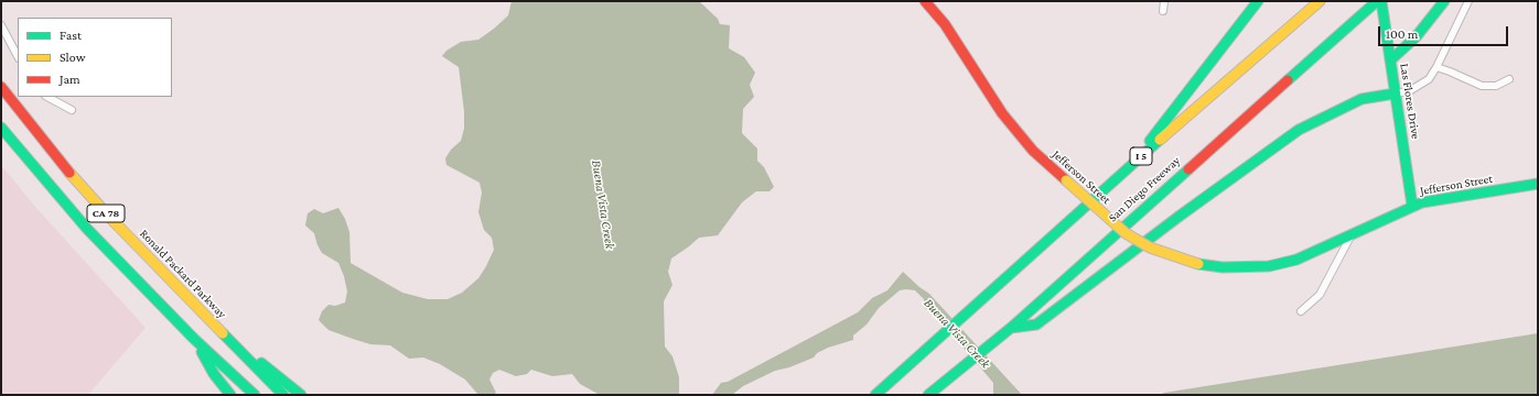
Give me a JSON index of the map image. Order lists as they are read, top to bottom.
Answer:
{
  "streets": {
    "main road": [
      "Las Flores Drive",
      "I 5",
      "Jefferson Street",
      "San Diego Freeway",
      "CA 78",
      "Ronald Packard Parkway"
    ]
  },
  "crossings": [
    ["Las Flores Drive", "Jefferson Street"]
  ],
  "water": ["Buena Vista Creek"],
  "legend": ["Fast", "Slow", "Jam"],
  "scale_bar": "100 m"
}
